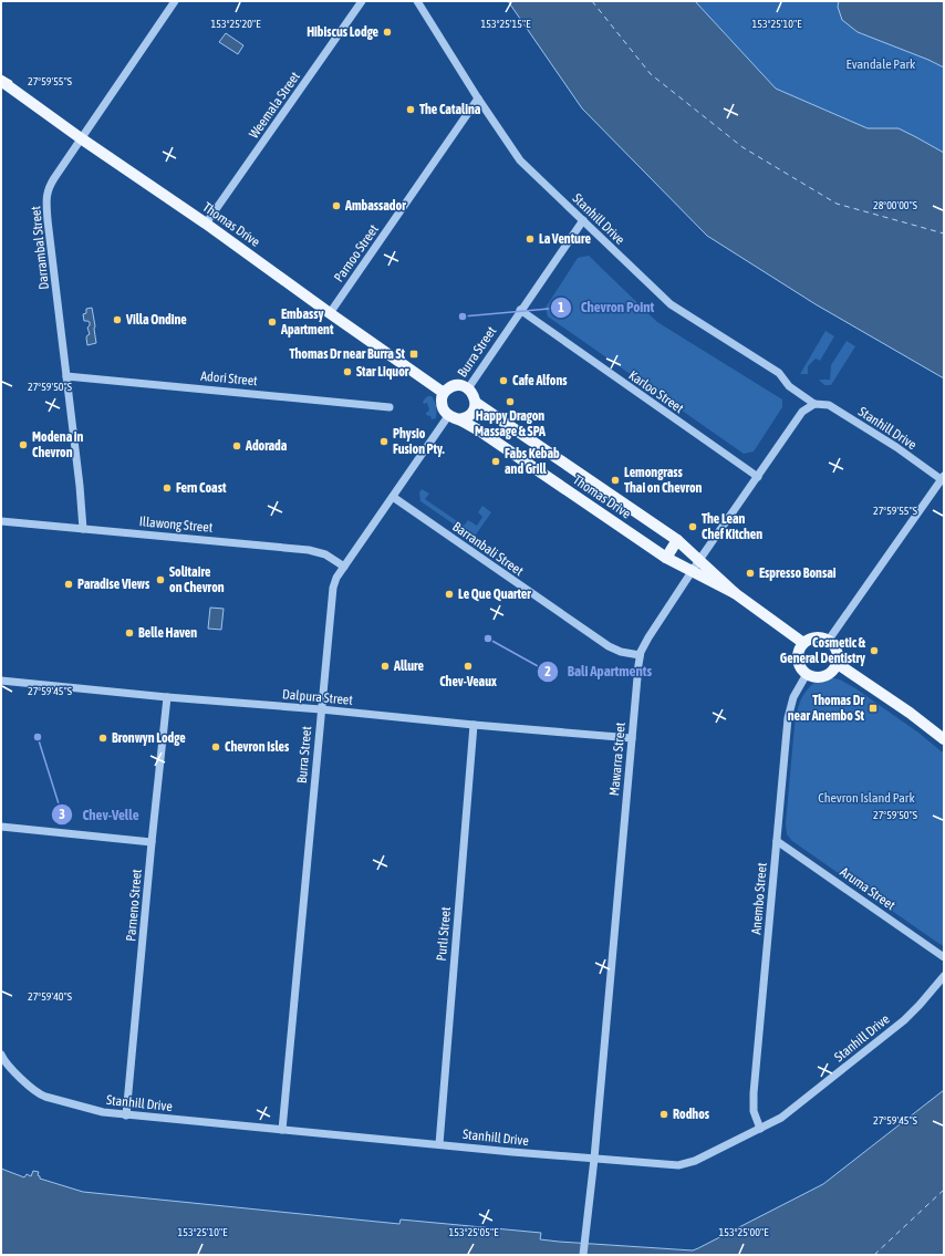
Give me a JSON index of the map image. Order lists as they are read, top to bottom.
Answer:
{
  "streets": {
    "main road": ["Thomas Drive"],
    "street": [
      "Weemala Street",
      "Stanhill Drive",
      "Darrambal Street",
      "Parnoo Street",
      "Burra Street",
      "Adori Street",
      "Karloo Street",
      "Illawong Street",
      "Barranbali Street",
      "Dalpura Street",
      "Mawarra Street",
      "Aruma Street",
      "Anembo Street",
      "Parneno Street",
      "Purli Street"
    ]
  },
  "crossings": [
    ["Weemala Street", "Thomas Drive"],
    ["Stanhill Drive", "Parnoo Street"],
    ["Stanhill Drive", "Burra Street"],
    ["Stanhill Drive", "Mawarra Street"],
    ["Stanhill Drive", "Anembo Street"],
    ["Stanhill Drive", "Parneno Street"],
    ["Stanhill Drive", "Purli Street"],
    ["Thomas Drive", "Darrambal Street"],
    ["Thomas Drive", "Parnoo Street"],
    ["Thomas Drive", "Burra Street"],
    ["Thomas Drive", "Mawarra Street"],
    ["Thomas Drive", "Anembo Street"],
    ["Darrambal Street", "Adori Street"],
    ["Darrambal Street", "Illawong Street"],
    ["Burra Street", "Karloo Street"],
    ["Burra Street", "Illawong Street"],
    ["Burra Street", "Barranbali Street"],
    ["Burra Street", "Dalpura Street"],
    ["Karloo Street", "Mawarra Street"],
    ["Barranbali Street", "Mawarra Street"],
    ["Dalpura Street", "Mawarra Street"],
    ["Dalpura Street", "Parneno Street"],
    ["Dalpura Street", "Purli Street"],
    ["Aruma Street", "Anembo Street"]
  ],
  "parks": ["Evandale Park", "Chevron Island Park"],
  "places": {
    "other": [
      "Hibiscus Lodge",
      "The Catalina",
      "Ambassador",
      "La Venture",
      "Chevron Point",
      "Villa Ondine",
      "Embassy Apartment",
      "Star Liquor",
      "Cafe Alfons",
      "Happy Dragon Massage & SPA",
      "Physio Fusion Pty.",
      "Modena in Chevron",
      "Adorada",
      "Fabs Kebab and Grill",
      "Lemongrass Thai on Chevron",
      "Fern Coast",
      "The Lean Chef Kitchen",
      "Espresso Bonsai",
      "Solitaire on Chevron",
      "Paradise Views",
      "Le Que Quarter",
      "Belle Haven",
      "Bali Apartments",
      "Cosmetic & General Dentistry",
      "Allure",
      "Chev-Veaux",
      "Chev-Velle",
      "Bronwyn Lodge",
      "Chevron Isles",
      "Rodhos"
    ],
    "transit": ["Thomas Dr near Burra St", "Thomas Dr near Anembo St"]
  },
  "coordinates": [
    "153°25'20\"E",
    "153°25'15\"E",
    "153°25'10\"E",
    "27°59'55\"S",
    "28°00'00\"S",
    "27°59'50\"S",
    "27°59'45\"S",
    "27°59'40\"S",
    "153°25'05\"E",
    "153°25'00\"E"
  ]
}
